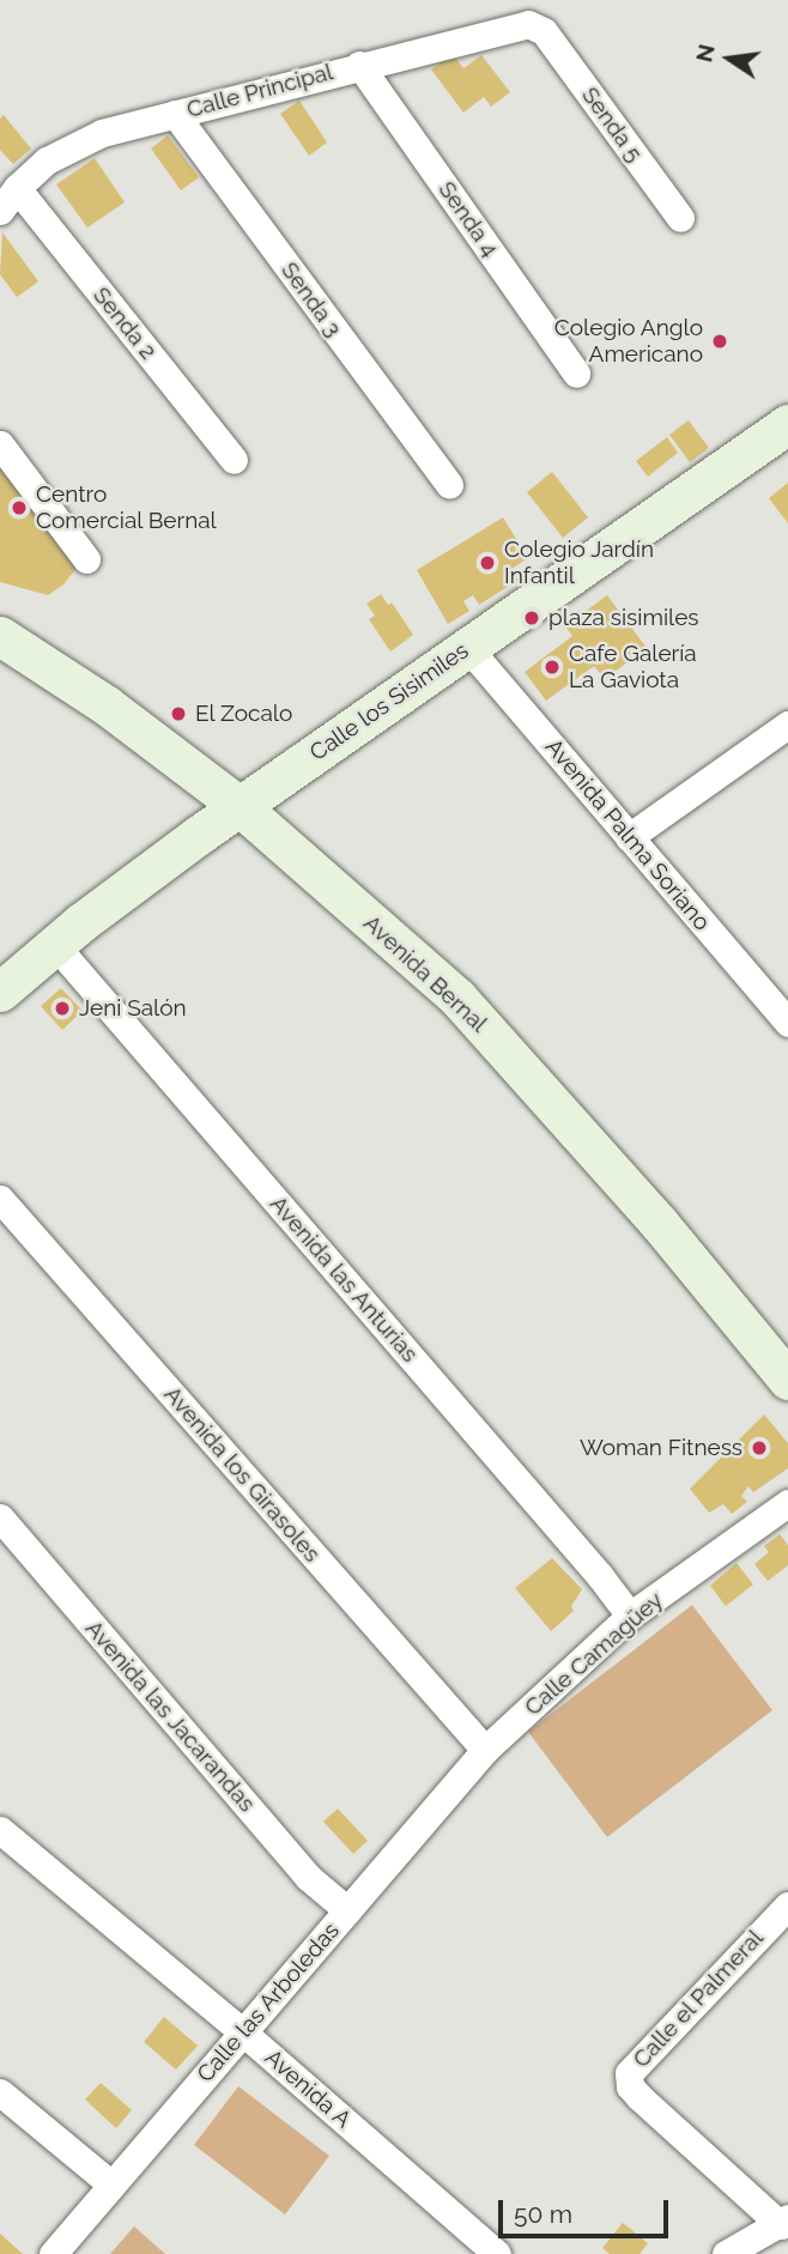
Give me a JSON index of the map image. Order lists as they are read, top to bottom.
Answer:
{
  "streets": {
    "main road": ["Calle los Sisimiles", "Avenida Bernal"],
    "street": [
      "Calle Principal",
      "Senda 5",
      "Senda 4",
      "Senda 3",
      "Senda 2",
      "Avenida Palma Soriano",
      "Avenida las Anturias",
      "Avenida los Girasoles",
      "Calle Camagüey",
      "Avenida las Jacarandas",
      "Calle el Palmeral",
      "Calle las Arboledas",
      "Avenida A"
    ]
  },
  "crossings": [
    ["Calle Principal", "Senda 5"],
    ["Calle Principal", "Senda 4"],
    ["Calle Principal", "Senda 3"],
    ["Calle Principal", "Senda 2"],
    ["Calle los Sisimiles", "Avenida Palma Soriano"],
    ["Calle los Sisimiles", "Avenida Bernal"],
    ["Calle los Sisimiles", "Avenida las Anturias"],
    ["Avenida las Anturias", "Calle Camagüey"],
    ["Avenida los Girasoles", "Calle Camagüey"],
    ["Avenida los Girasoles", "Calle las Arboledas"],
    ["Calle Camagüey", "Calle las Arboledas"],
    ["Avenida las Jacarandas", "Calle las Arboledas"],
    ["Calle las Arboledas", "Avenida A"]
  ],
  "places": [
    "Colegio Anglo Americano",
    "Centro Comercial Bernal",
    "Colegio Jardín Infantil",
    "plaza sisimiles",
    "Cafe Galería La Gaviota",
    "El Zocalo",
    "Jeni Salón",
    "Woman Fitness"
  ],
  "scale_bar": "50 m",
  "north": "left"
}
